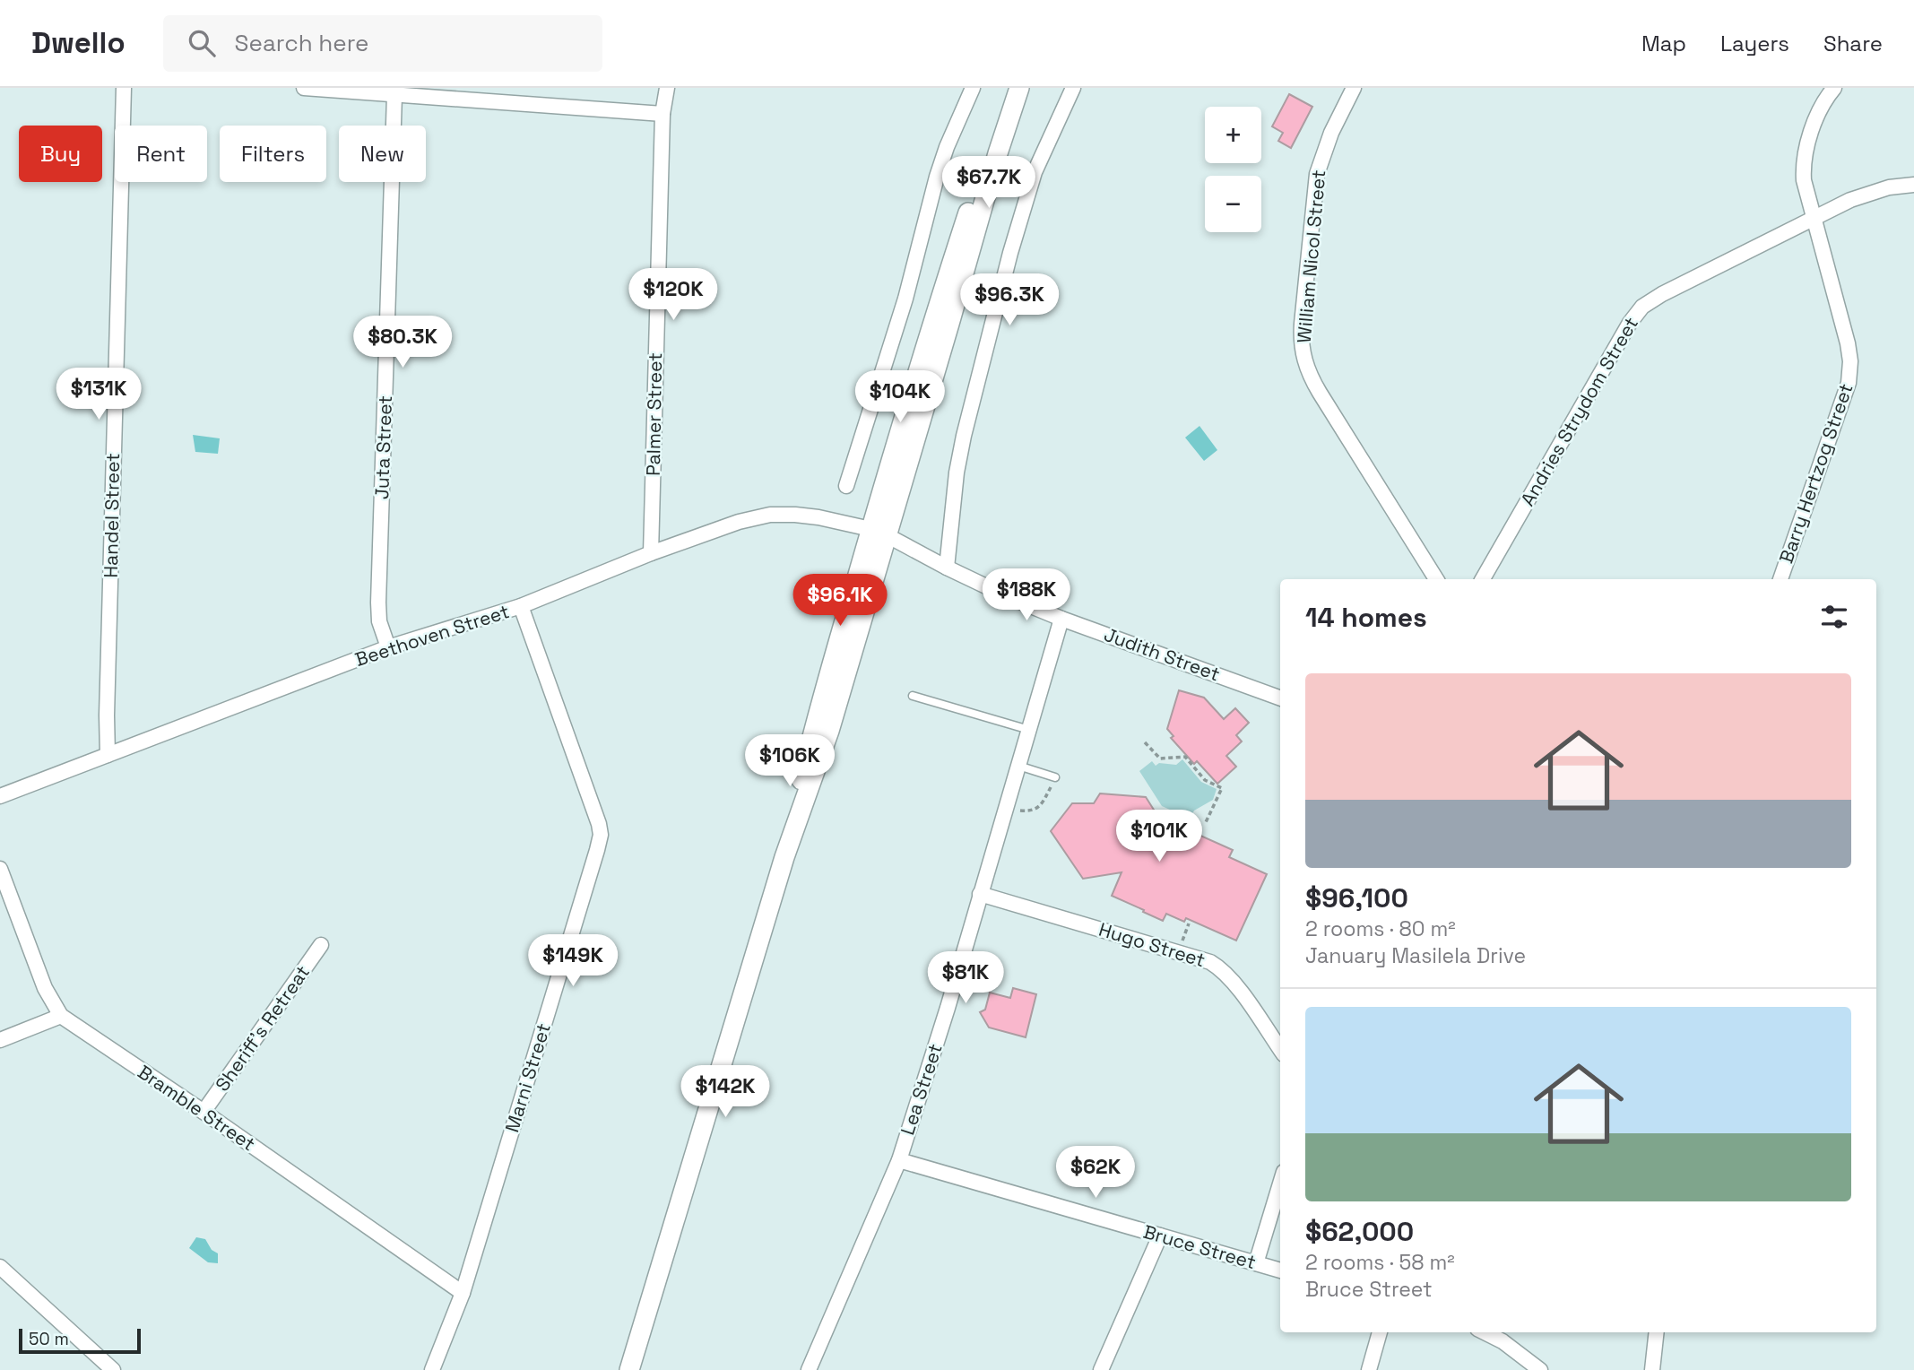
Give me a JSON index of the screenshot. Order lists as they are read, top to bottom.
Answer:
{
  "streets": {
    "street": [
      "William Nicol Street",
      "Andries Strydom Street",
      "Palmer Street",
      "Juta Street",
      "Barry Hertzog Street",
      "Handel Street",
      "Beethoven Street",
      "Judith Street",
      "Hugo Street",
      "Sheriff's Retreat",
      "Marni Street",
      "Lea Street",
      "Bramble Street",
      "Bruce Street"
    ]
  },
  "crossings": [
    ["Andries Strydom Street", "Barry Hertzog Street"],
    ["Palmer Street", "Beethoven Street"],
    ["Juta Street", "Beethoven Street"],
    ["Handel Street", "Beethoven Street"],
    ["Beethoven Street", "Judith Street"],
    ["Beethoven Street", "Marni Street"],
    ["Judith Street", "Lea Street"],
    ["Hugo Street", "Lea Street"],
    ["Sheriff's Retreat", "Bramble Street"],
    ["Marni Street", "Bramble Street"],
    ["Lea Street", "Bruce Street"]
  ],
  "scale_bar": "50 m",
  "page": {
    "header": "Dwello",
    "search": "Search here",
    "nav": ["Map", "Layers", "Share"],
    "map_buttons": ["+", "−"],
    "chip": [
      "Buy",
      "Rent",
      "Filters",
      "New"
    ],
    "price": [
      "$67.7K",
      "$120K",
      "$96.3K",
      "$80.3K",
      "$131K",
      "$104K",
      "$188K",
      "$96.1K",
      "$106K",
      "$101K",
      "$149K",
      "$81K",
      "$142K",
      "$62K"
    ],
    "heading": "14 homes",
    "list": [
      {
        "name": "$96,100",
        "note": "2 rooms · 80 m² · January Masilela Drive"
      },
      {
        "name": "$62,000",
        "note": "2 rooms · 58 m² · Bruce Street"
      }
    ],
    "scale": "50 m"
  }
}
